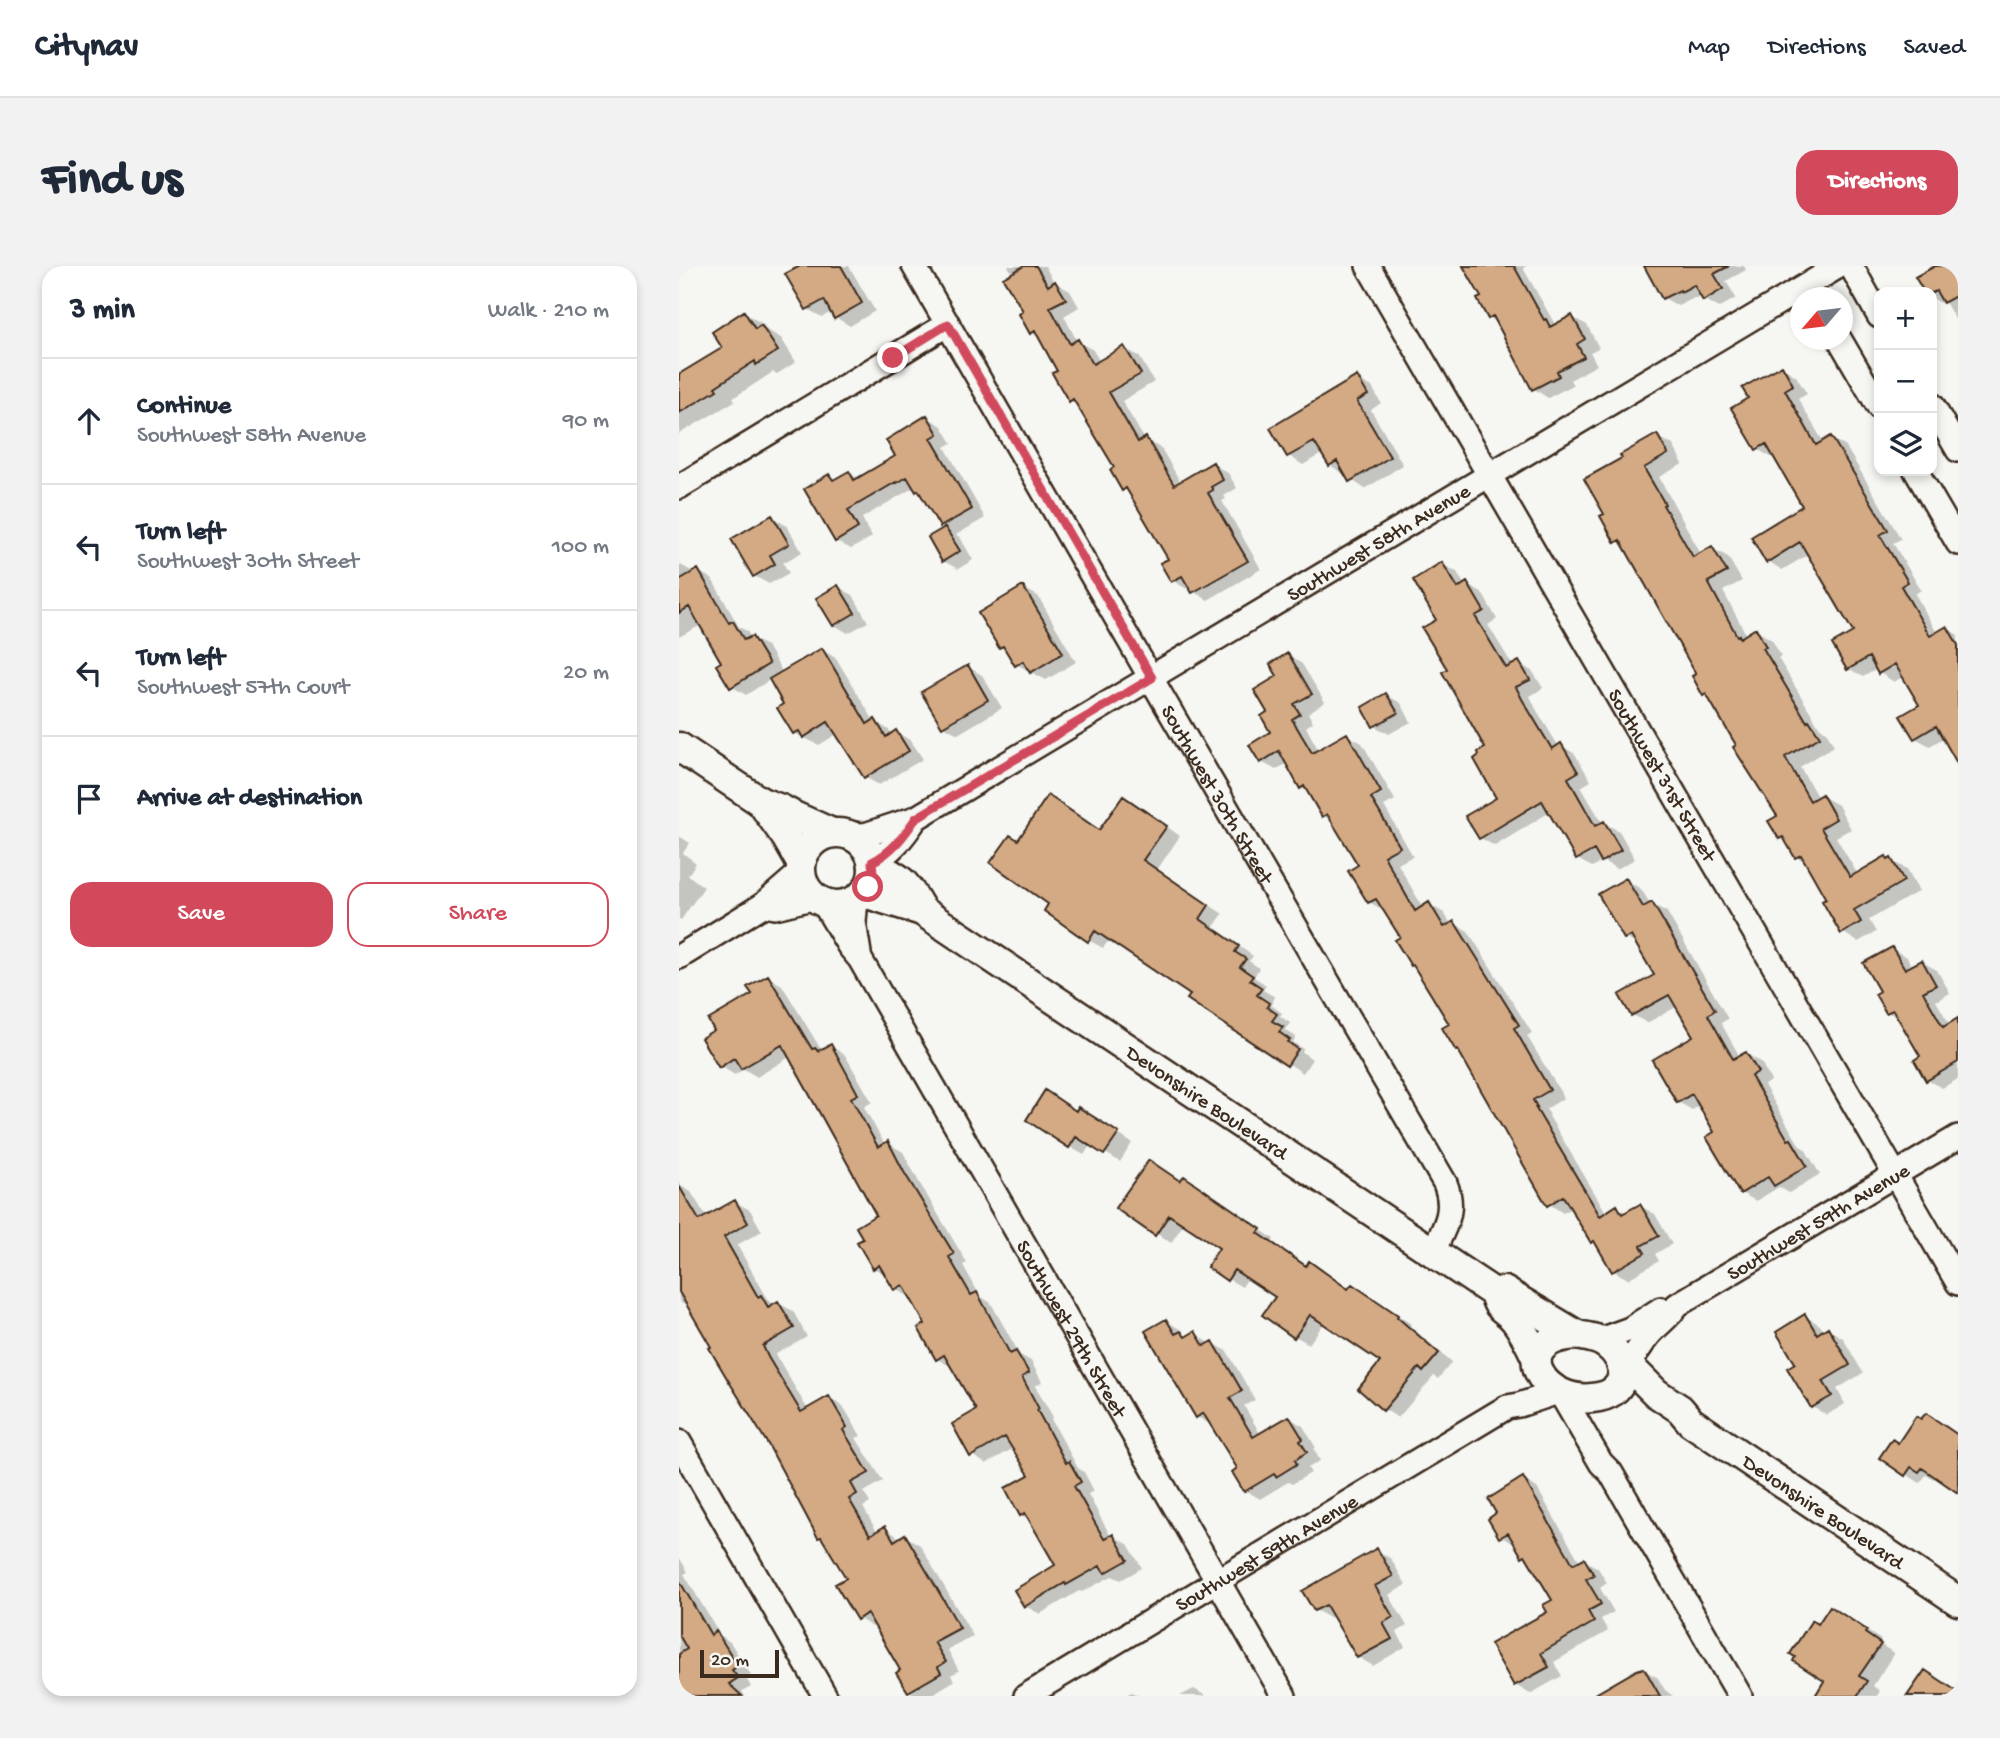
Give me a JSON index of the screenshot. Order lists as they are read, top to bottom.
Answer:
{
  "streets": {
    "street": [
      "Southwest 58th Avenue",
      "Southwest 31st Street",
      "Southwest 30th Street",
      "Devonshire Boulevard",
      "Southwest 59th Avenue",
      "Southwest 29th Street"
    ]
  },
  "crossings": [
    ["Southwest 58th Avenue", "Southwest 31st Street"],
    ["Southwest 58th Avenue", "Southwest 30th Street"],
    ["Southwest 58th Avenue", "Devonshire Boulevard"],
    ["Southwest 58th Avenue", "Southwest 29th Street"],
    ["Southwest 31st Street", "Southwest 59th Avenue"],
    ["Southwest 30th Street", "Devonshire Boulevard"],
    ["Devonshire Boulevard", "Southwest 59th Avenue"],
    ["Devonshire Boulevard", "Southwest 29th Street"],
    ["Southwest 59th Avenue", "Southwest 29th Street"]
  ],
  "scale_bar": "20 m",
  "north": "bottom left",
  "page": {
    "header": "Citynav",
    "nav": ["Map", "Directions", "Saved"],
    "buttons": [
      "Directions",
      ["Save", "Share"]
    ],
    "title": "Find us",
    "heading": ["3 min", "Walk · 210 m"],
    "map_buttons": ["+", "−"],
    "list": [
      ["Continue", "Southwest 58th Avenue", "90 m"],
      ["Turn left", "Southwest 30th Street", "100 m"],
      ["Turn left", "Southwest 57th Court", "20 m"],
      "Arrive at destination"
    ],
    "scale": "20 m"
  }
}
